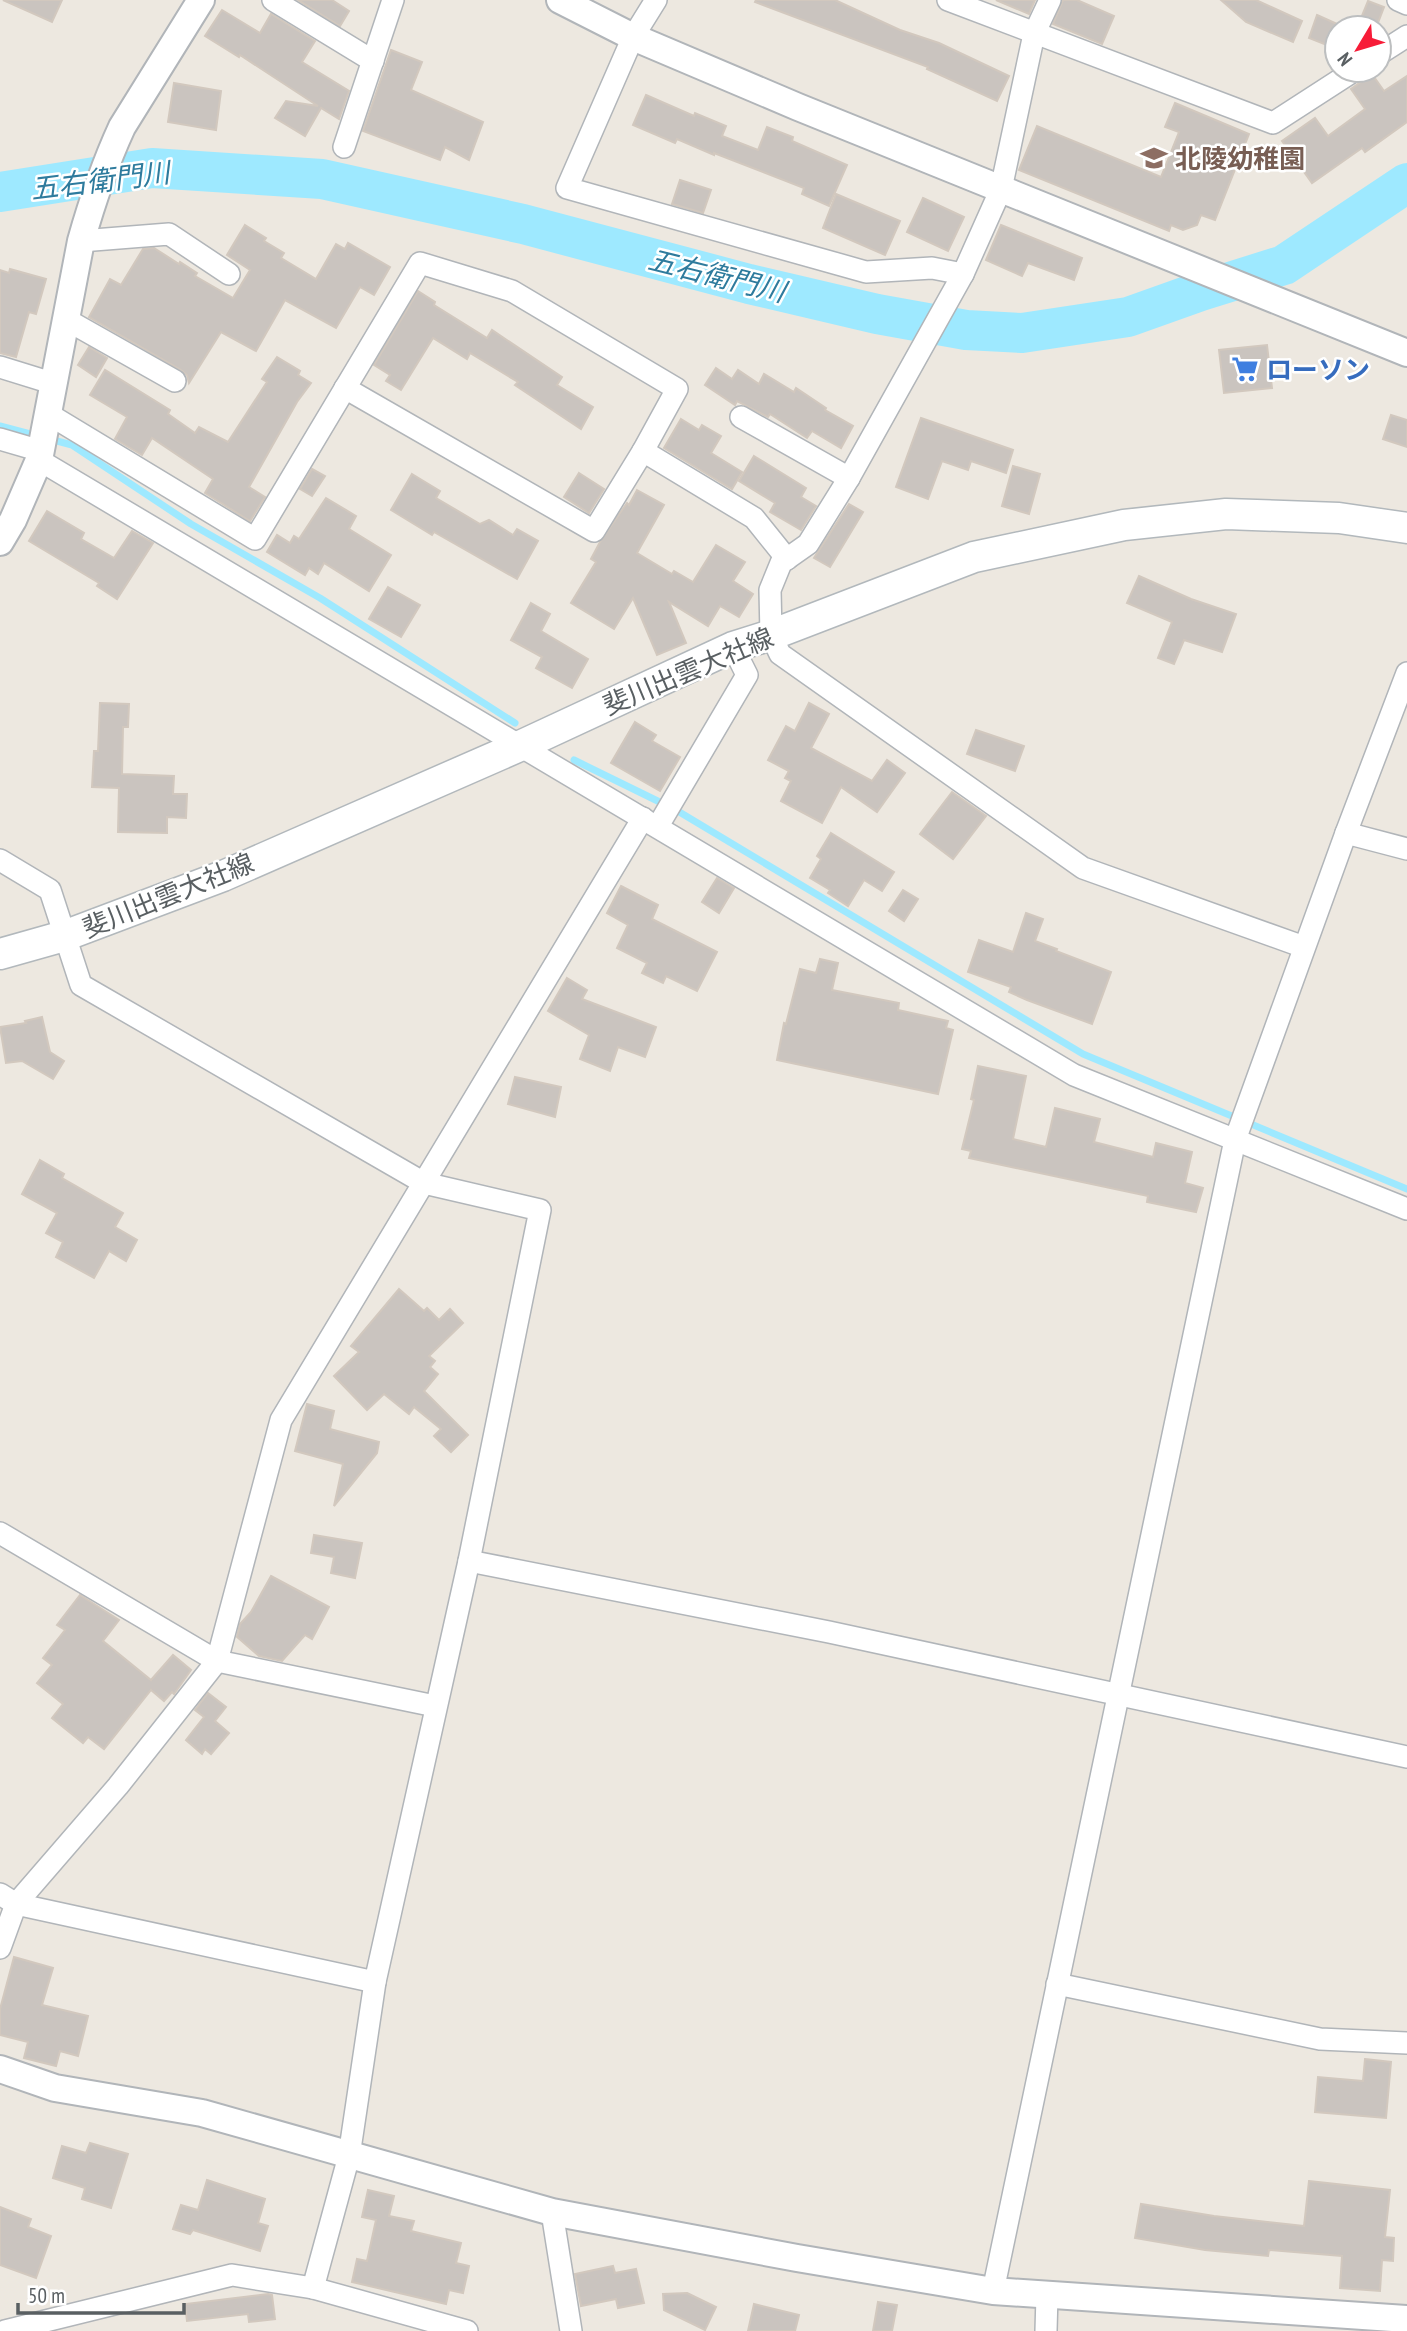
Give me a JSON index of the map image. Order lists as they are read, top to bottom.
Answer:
{
  "streets": {
    "main road": ["斐川出雲大社線"]
  },
  "water": ["五右衛門川"],
  "places": {
    "school or university": ["北陵幼稚園"],
    "supermarket": ["ローソン"]
  },
  "scale_bar": "50 m",
  "north": "bottom left"
}
